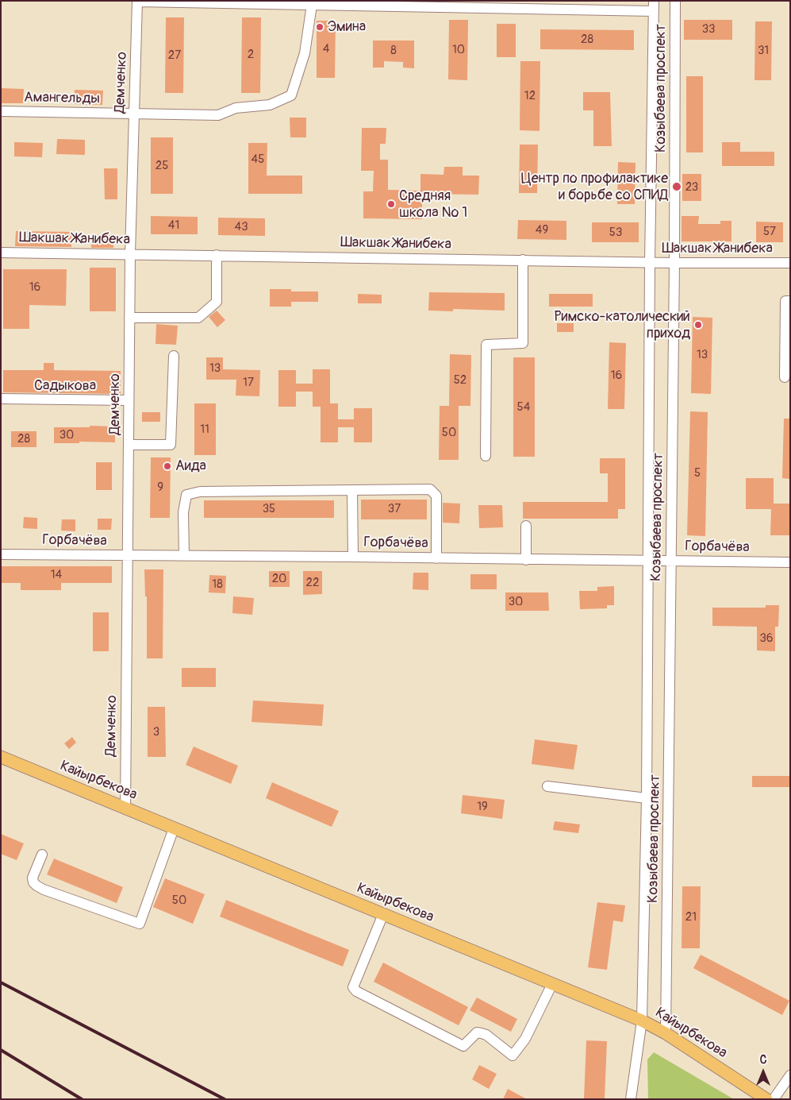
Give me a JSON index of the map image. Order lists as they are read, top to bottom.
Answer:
{
  "streets": {
    "main road": ["Кайырбекова"],
    "street": [
      "Демченко",
      "Козыбаева проспект",
      "Амангельды",
      "Шакшак Жанибека",
      "Садыкова",
      "Горбачёва"
    ]
  },
  "crossings": [
    ["Демченко", "Амангельды"],
    ["Демченко", "Шакшак Жанибека"],
    ["Демченко", "Садыкова"],
    ["Демченко", "Горбачёва"],
    ["Демченко", "Кайырбекова"],
    ["Козыбаева проспект", "Шакшак Жанибека"],
    ["Козыбаева проспект", "Горбачёва"],
    ["Козыбаева проспект", "Кайырбекова"]
  ],
  "places": [
    "Эмина",
    "Центр по профилактике и борьбе со СПИД",
    "Средняя школа № 1",
    "Римско-католический приход",
    "Аида"
  ],
  "house_numbers": [
    "33",
    "28",
    "4",
    "10",
    "8",
    "31",
    "2",
    "27",
    "12",
    "45",
    "25",
    "23",
    "41",
    "43",
    "49",
    "57",
    "53",
    "16",
    "13",
    "13",
    "16",
    "52",
    "17",
    "54",
    "11",
    "50",
    "30",
    "28",
    "5",
    "9",
    "35",
    "37",
    "14",
    "20",
    "22",
    "18",
    "30",
    "36",
    "3",
    "19",
    "50",
    "21"
  ],
  "north": "top"
}
